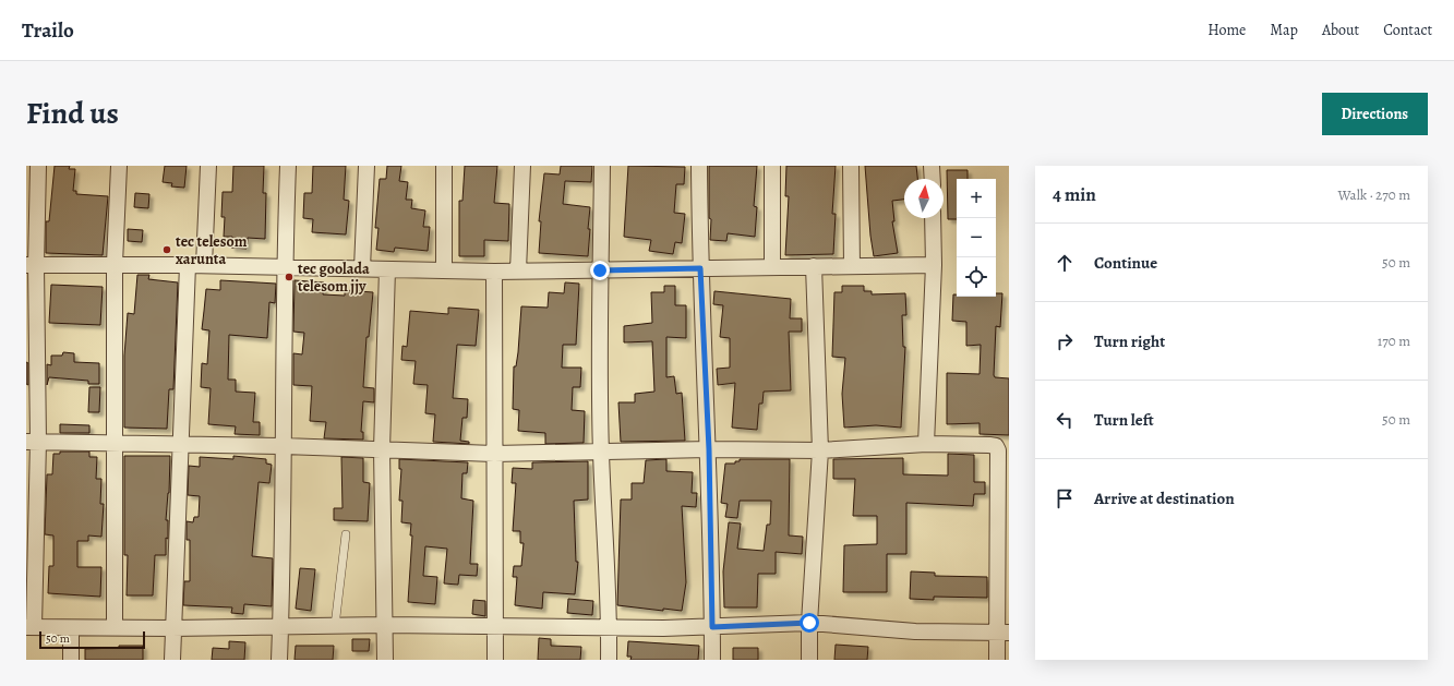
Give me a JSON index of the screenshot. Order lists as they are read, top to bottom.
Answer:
{
  "places": ["tec telesom xarunta", "tec goolada telesom jjy"],
  "scale_bar": "50 m",
  "north": "top",
  "page": {
    "header": "Trailo",
    "nav": [
      "Home",
      "Map",
      "About",
      "Contact"
    ],
    "title": "Find us",
    "buttons": "Directions",
    "heading": ["4 min", "Walk · 270 m"],
    "map_buttons": ["+", "−"],
    "list": [
      ["Continue", "50 m"],
      ["Turn right", "170 m"],
      ["Turn left", "50 m"],
      "Arrive at destination"
    ],
    "scale": "50 m"
  }
}
